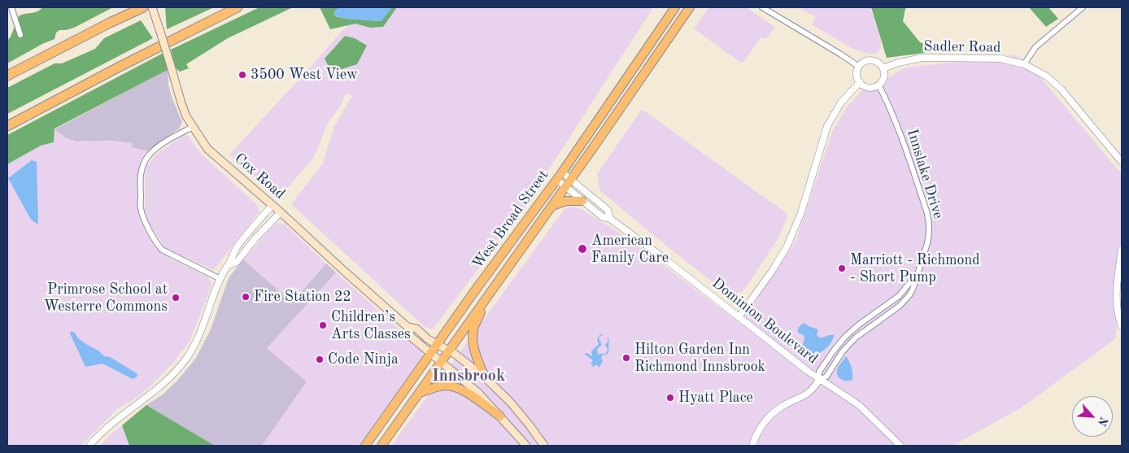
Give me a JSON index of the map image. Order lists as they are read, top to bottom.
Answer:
{
  "streets": {
    "main road": ["Cox Road", "West Broad Street"],
    "street": ["Sadler Road", "Innslake Drive", "Dominion Boulevard"]
  },
  "crossings": [
    ["Sadler Road", "Innslake Drive"],
    ["Innslake Drive", "Dominion Boulevard"],
    ["Cox Road", "West Broad Street"],
    ["West Broad Street", "Dominion Boulevard"]
  ],
  "districts": ["Innsbrook"],
  "places": [
    "3500 West View",
    "American Family Care",
    "Marriott - Richmond - Short Pump",
    "Fire Station 22",
    "Primrose School at Westerre Commons",
    "Children’s Arts Classes",
    "Hilton Garden Inn Richmond Innsbrook",
    "Code Ninja",
    "Hyatt Place"
  ],
  "north": "bottom right"
}
